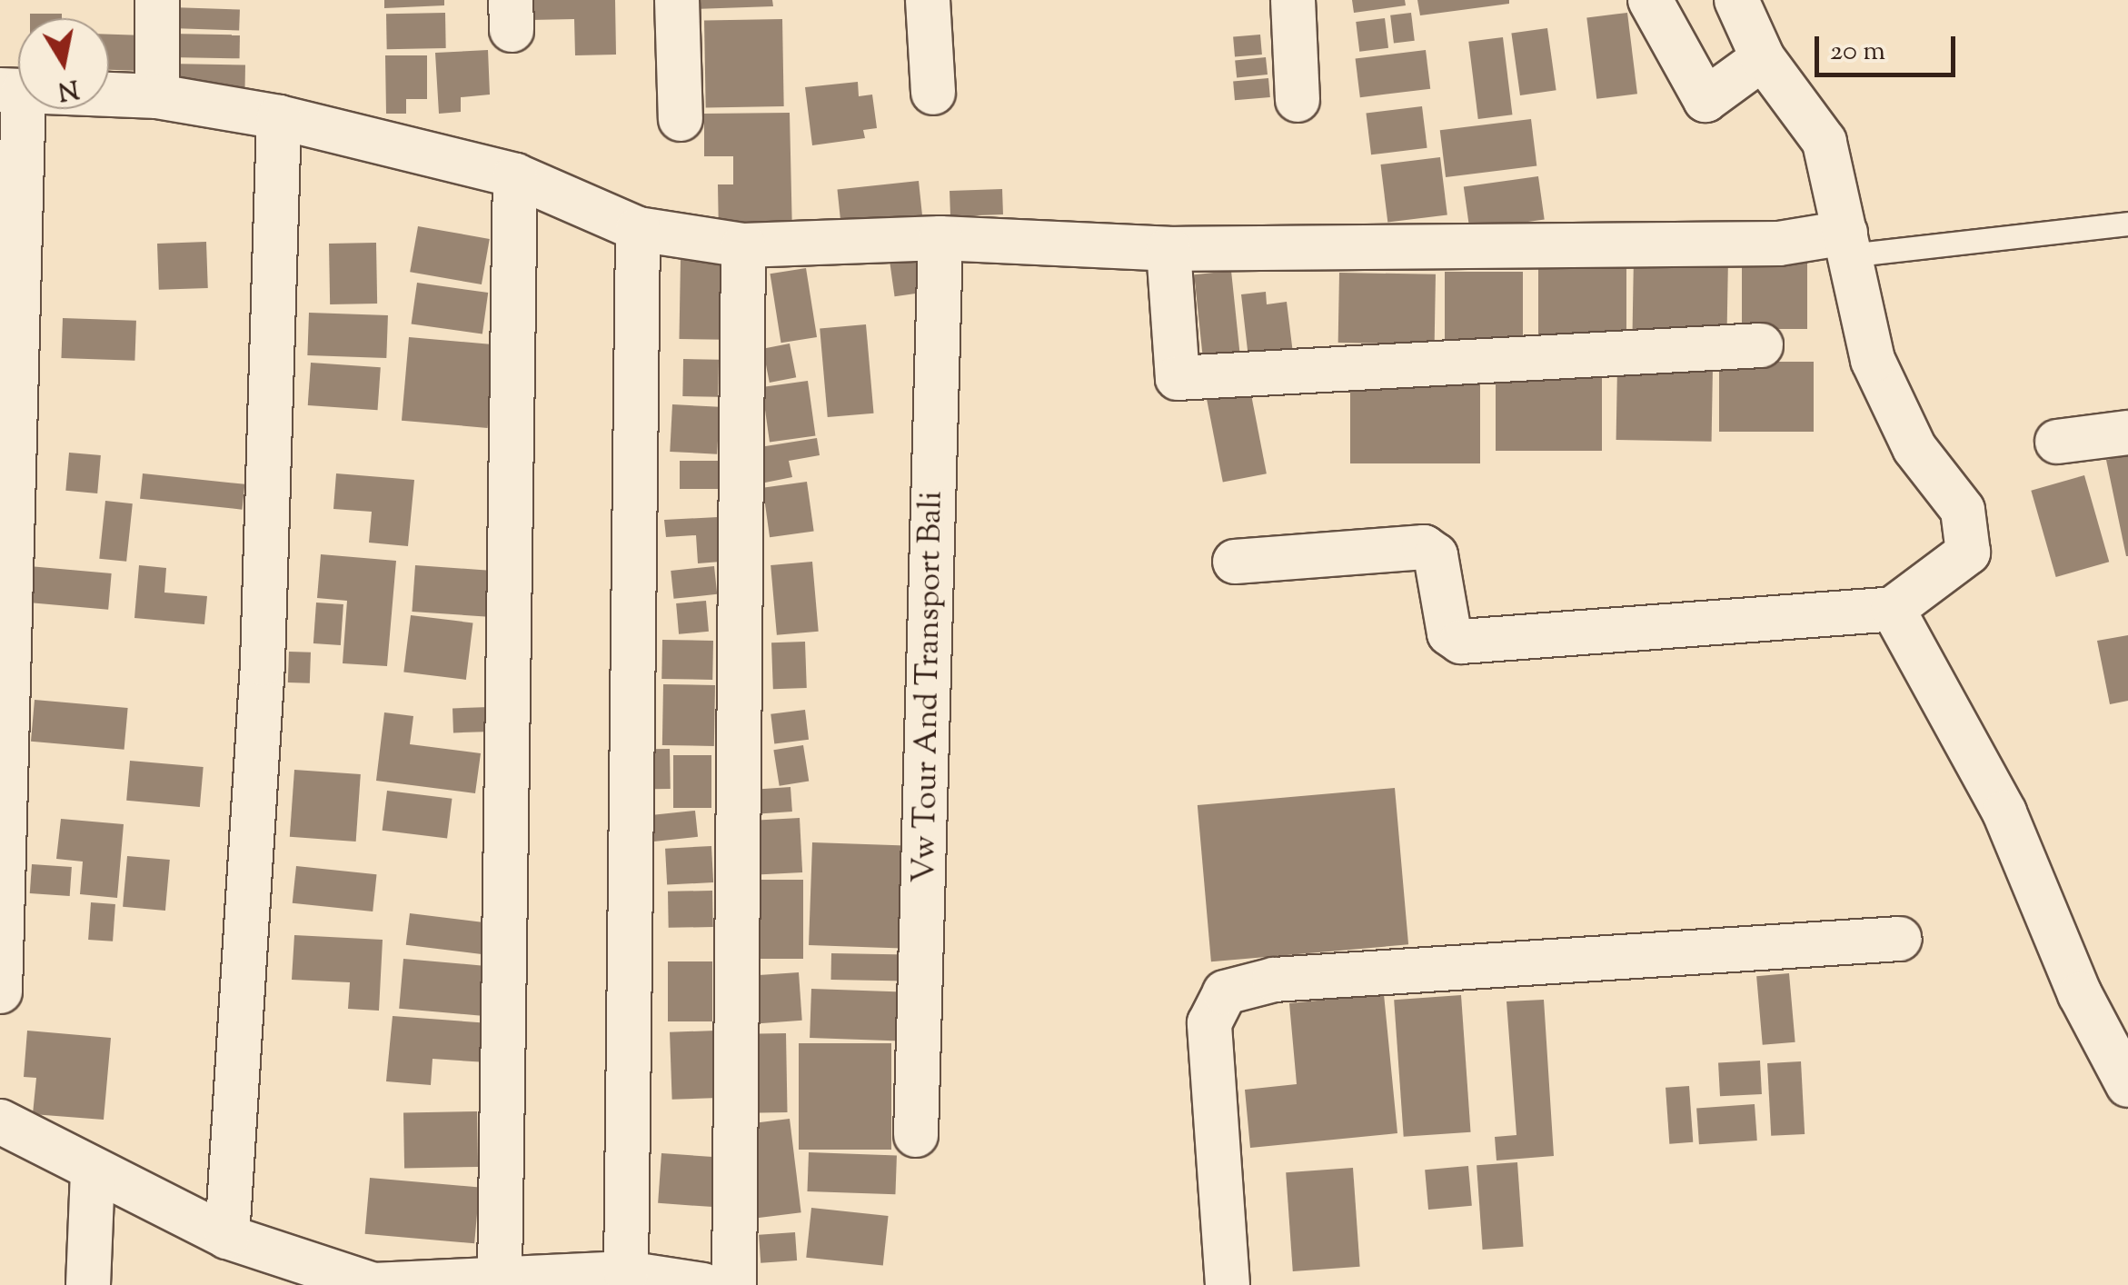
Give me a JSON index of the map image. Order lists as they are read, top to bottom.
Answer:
{
  "streets": {
    "street": ["Vw Tour And Transport Bali"]
  },
  "scale_bar": "20 m",
  "north": "bottom"
}
